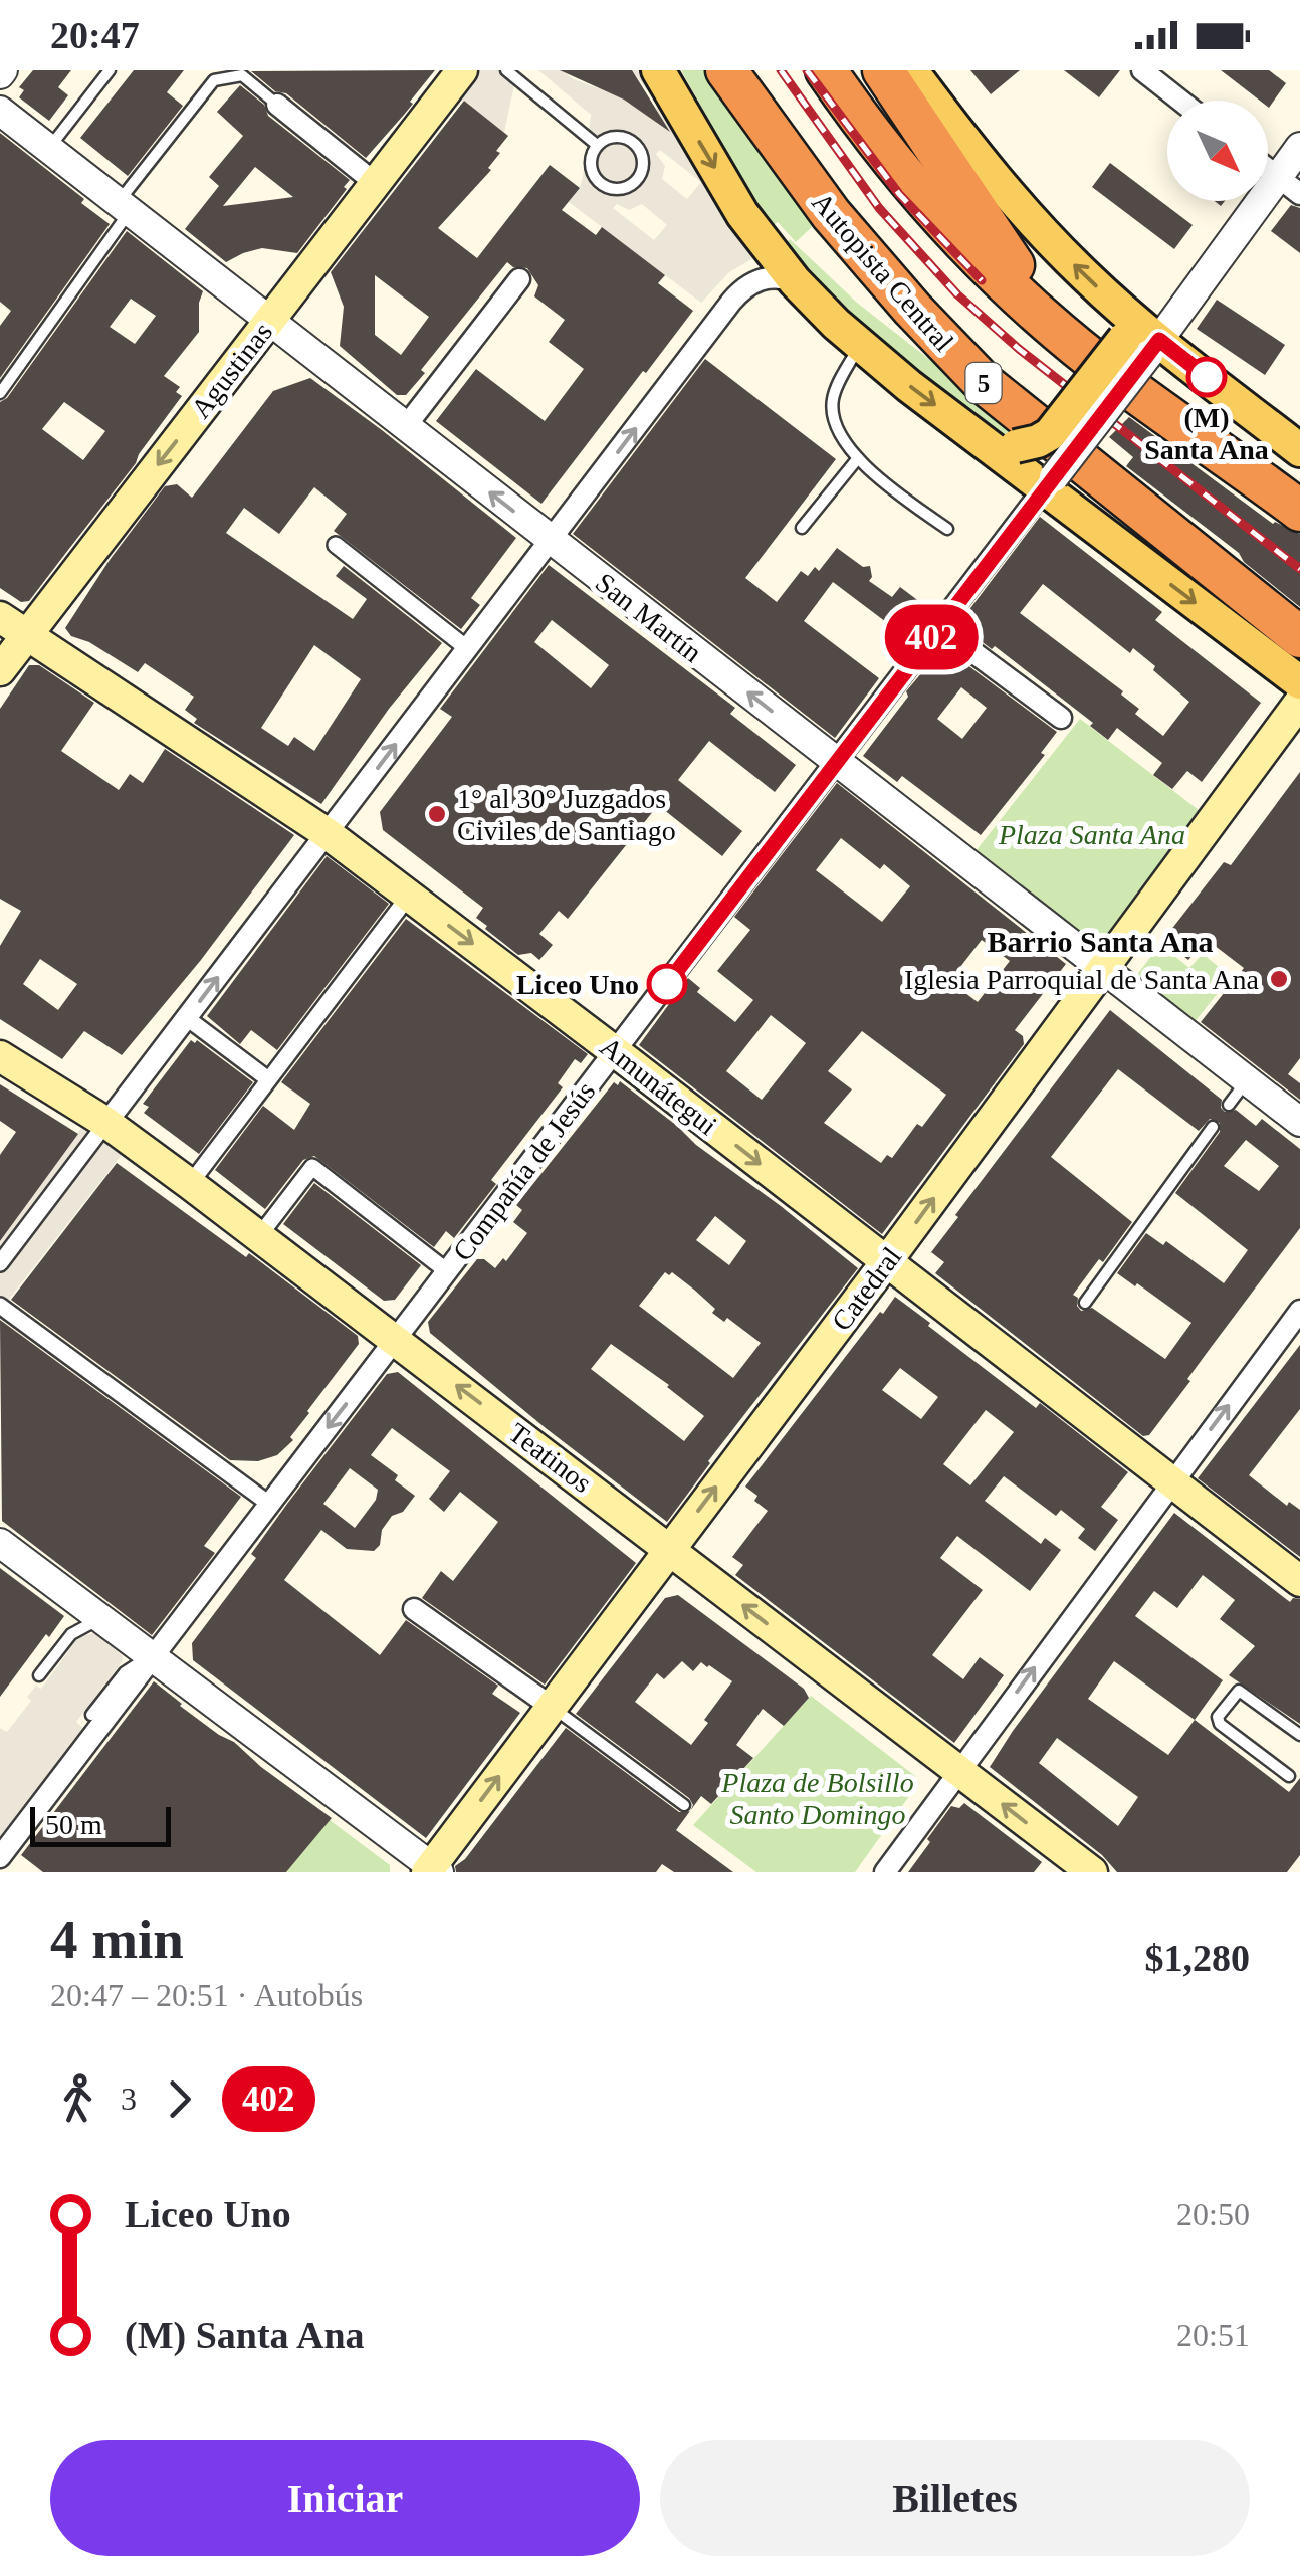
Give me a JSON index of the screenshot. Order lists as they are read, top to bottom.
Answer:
{
  "streets": {
    "highway": ["Autopista Central", "5"],
    "main road": [
      "Agustinas",
      "Amunátegui",
      "Catedral",
      "Teatinos"
    ],
    "street": ["San Martín", "Compañía de Jesús"]
  },
  "crossings": [
    ["Agustinas", "San Martín"],
    ["Agustinas", "Amunátegui"],
    ["San Martín", "Compañía de Jesús"],
    ["San Martín", "Catedral"],
    ["Amunátegui", "Compañía de Jesús"],
    ["Amunátegui", "Catedral"],
    ["Compañía de Jesús", "Teatinos"],
    ["Catedral", "Teatinos"]
  ],
  "one_way": [
    "Agustinas",
    "Amunátegui",
    "Catedral",
    "Teatinos"
  ],
  "districts": ["Barrio Santa Ana"],
  "parks": ["Plaza Santa Ana", "Plaza de Bolsillo Santo Domingo"],
  "places": [
    "(M) Santa Ana",
    "1° al 30° Juzgados Civiles de Santiago",
    "Iglesia Parroquial de Santa Ana",
    "Liceo Uno"
  ],
  "lines": ["bus line 402"],
  "scale_bar": "50 m",
  "north": "bottom right",
  "page": {
    "status": "20:47",
    "on_map": "402",
    "scale": "50 m",
    "heading": ["4 min", "20:47 – 20:51 · Autobús", "$1,280"],
    "legs": ["3", "402"],
    "list": [
      {
        "name": "Liceo Uno",
        "value": "20:50"
      },
      {
        "name": "(M) Santa Ana",
        "value": "20:51"
      }
    ],
    "buttons": ["Iniciar", "Billetes"]
  }
}
